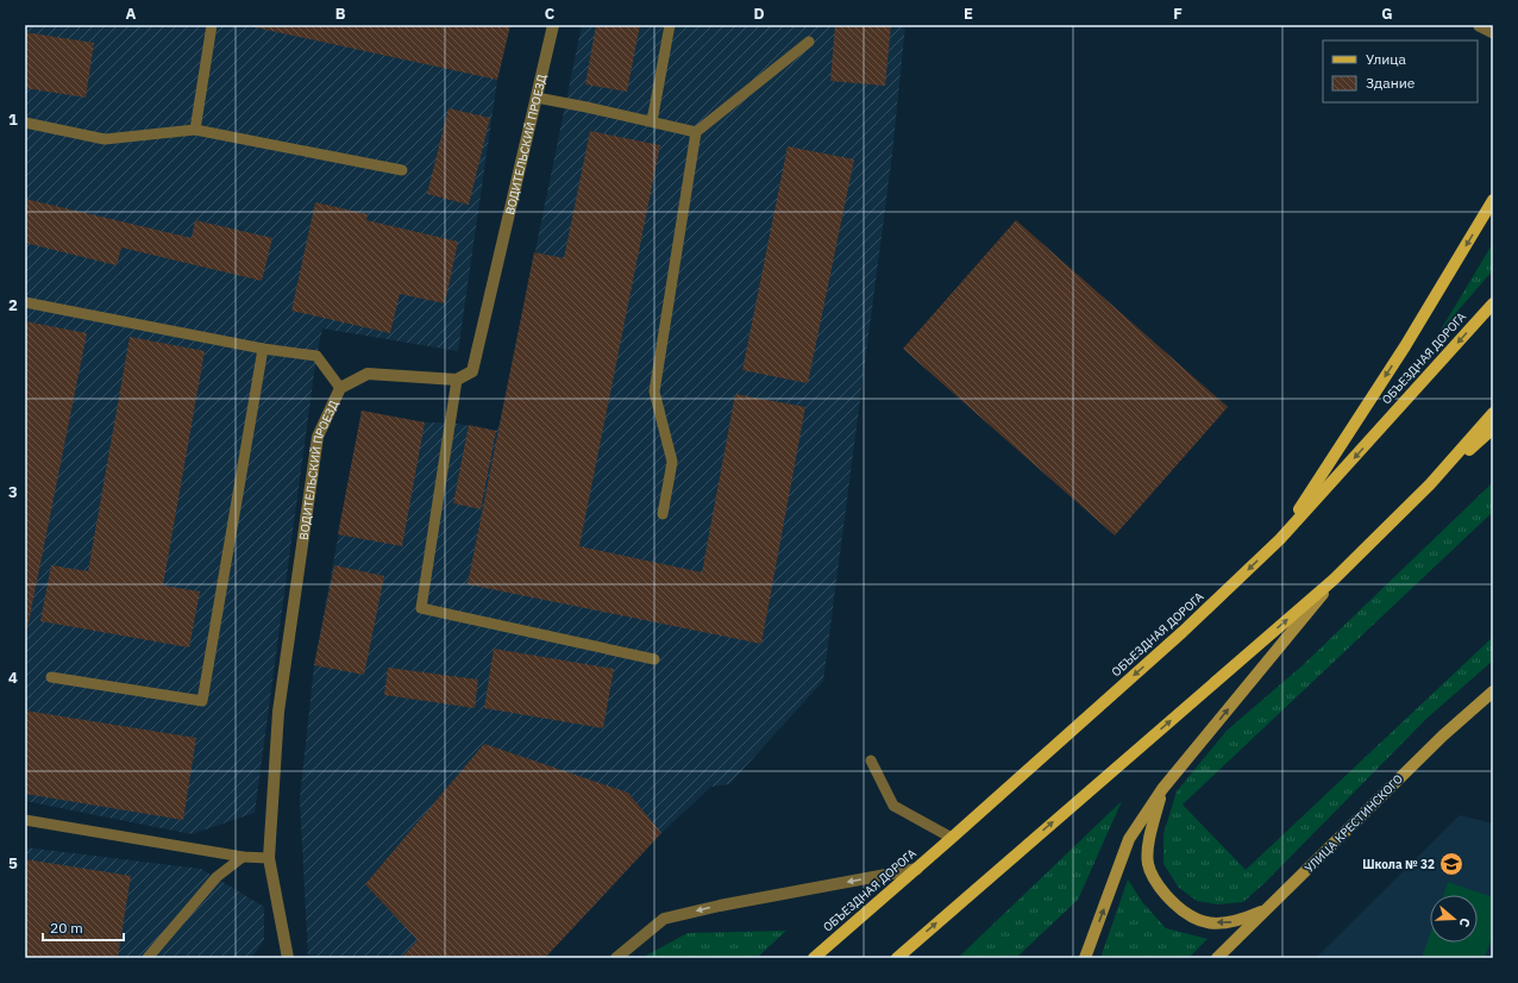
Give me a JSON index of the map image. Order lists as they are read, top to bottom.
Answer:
{
  "streets": {
    "main road": ["ОБЪЕЗДНАЯ ДОРОГА"],
    "street": ["ВОДИТЕЛЬСКИЙ ПРОЕЗД", "УЛИЦА КРЕСТИНСКОГО"]
  },
  "places": {
    "school or university": ["Школа № 32"]
  },
  "legend": ["Улица", "Здание"],
  "scale_bar": "20 m",
  "north": "right",
  "grid": {
    "columns": [
      "A",
      "B",
      "C",
      "D",
      "E",
      "F",
      "G"
    ],
    "rows": [
      "1",
      "2",
      "3",
      "4",
      "5"
    ]
  }
}
